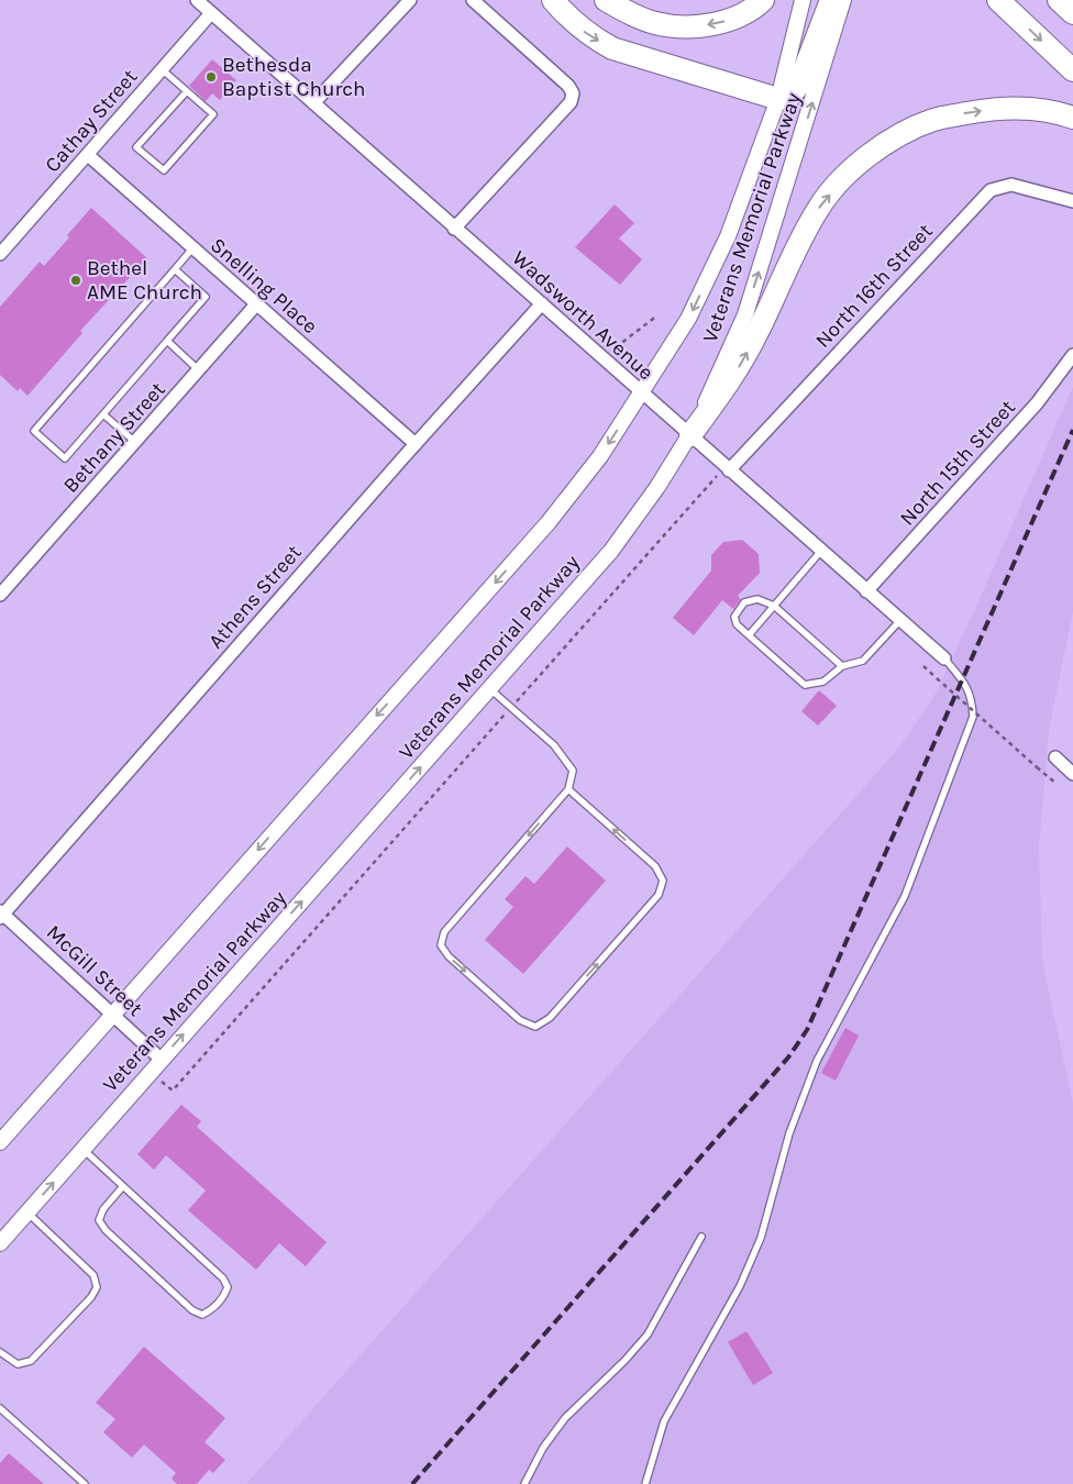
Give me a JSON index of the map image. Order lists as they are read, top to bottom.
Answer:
{
  "streets": {
    "street": [
      "Cathay Street",
      "Veterans Memorial Parkway",
      "Snelling Place",
      "North 16th Street",
      "Wadsworth Avenue",
      "Bethany Street",
      "North 15th Street",
      "Athens Street",
      "McGill Street"
    ]
  },
  "crossings": [
    ["Cathay Street", "Snelling Place"],
    ["Cathay Street", "Wadsworth Avenue"],
    ["Veterans Memorial Parkway", "Wadsworth Avenue"],
    ["Veterans Memorial Parkway", "McGill Street"],
    ["Snelling Place", "Bethany Street"],
    ["Snelling Place", "Athens Street"],
    ["North 16th Street", "Wadsworth Avenue"],
    ["Wadsworth Avenue", "North 15th Street"],
    ["Wadsworth Avenue", "Athens Street"],
    ["Athens Street", "McGill Street"]
  ],
  "places": ["Bethesda Baptist Church", "Bethel AME Church"]
}
